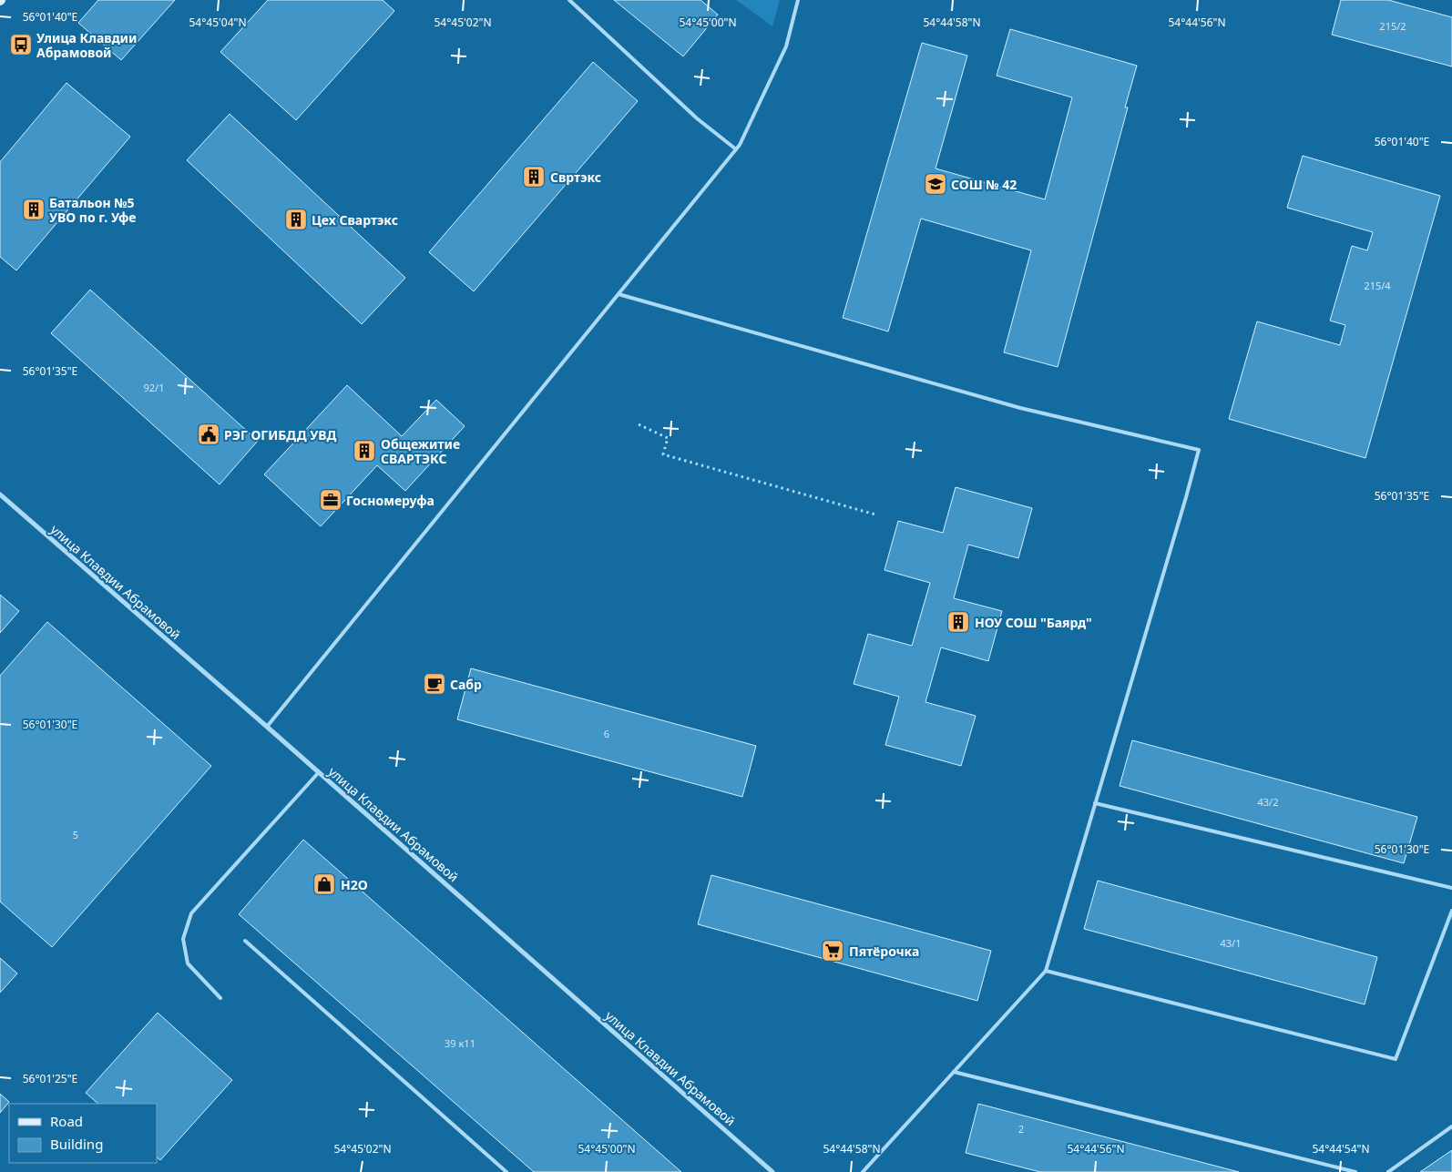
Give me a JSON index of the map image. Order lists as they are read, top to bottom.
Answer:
{
  "streets": {
    "street": ["улица Клавдии Абрамовой"]
  },
  "places": {
    "bus stop": ["Улица Клавдии Абрамовой"],
    "building": [
      "Свртэкс",
      "Батальон №5 УВО по г. Уфе",
      "Цех Свартэкс",
      "Общежитие СВАРТЭКС",
      "НОУ СОШ \"Баярд\""
    ],
    "school or university": ["СОШ № 42"],
    "public building": ["РЭГ ОГИБДД УВД"],
    "office": ["Госномеруфа"],
    "cafe": ["Сабр"],
    "shop": ["H2O"],
    "supermarket": ["Пятёрочка"]
  },
  "house_numbers": [
    "215/2",
    "215/4",
    "92/1",
    "6",
    "43/2",
    "5",
    "43/1",
    "39 к11",
    "2"
  ],
  "legend": ["Road", "Building"],
  "coordinates": [
    "56°01'40\"E",
    "54°45'04\"N",
    "54°45'02\"N",
    "54°45'00\"N",
    "54°44'58\"N",
    "54°44'56\"N",
    "56°01'35\"E",
    "56°01'30\"E",
    "56°01'25\"E",
    "54°44'54\"N"
  ]
}
